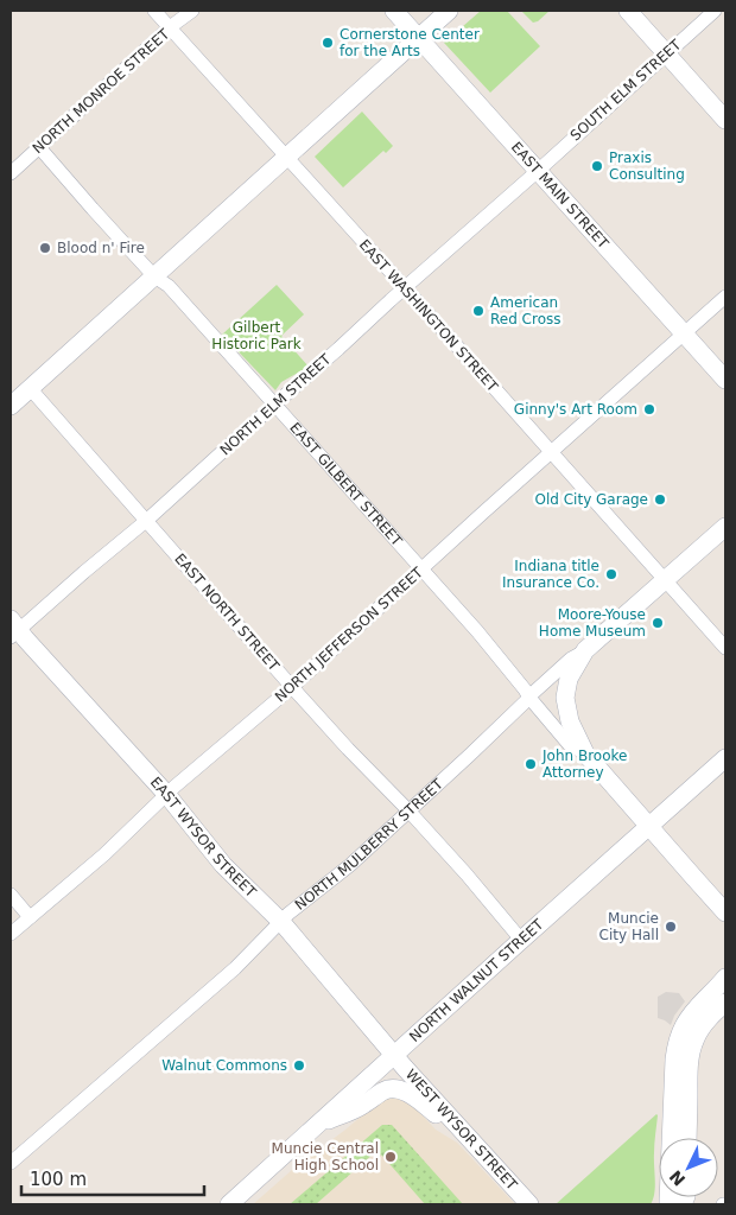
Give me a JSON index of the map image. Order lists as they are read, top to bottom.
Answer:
{
  "streets": {
    "main road": [
      "EAST MAIN STREET",
      "EAST GILBERT STREET",
      "EAST WYSOR STREET",
      "NORTH MULBERRY STREET",
      "NORTH WALNUT STREET",
      "WEST WYSOR STREET"
    ],
    "street": [
      "SOUTH ELM STREET",
      "NORTH MONROE STREET",
      "EAST WASHINGTON STREET",
      "NORTH ELM STREET",
      "EAST NORTH STREET",
      "NORTH JEFFERSON STREET"
    ]
  },
  "crossings": [
    ["SOUTH ELM STREET", "EAST MAIN STREET"],
    ["SOUTH ELM STREET", "NORTH ELM STREET"],
    ["NORTH MONROE STREET", "EAST WASHINGTON STREET"],
    ["NORTH MONROE STREET", "EAST GILBERT STREET"],
    ["EAST MAIN STREET", "NORTH ELM STREET"],
    ["EAST MAIN STREET", "NORTH JEFFERSON STREET"],
    ["EAST WASHINGTON STREET", "NORTH ELM STREET"],
    ["EAST WASHINGTON STREET", "NORTH JEFFERSON STREET"],
    ["EAST WASHINGTON STREET", "NORTH MULBERRY STREET"],
    ["NORTH ELM STREET", "EAST GILBERT STREET"],
    ["NORTH ELM STREET", "EAST NORTH STREET"],
    ["NORTH ELM STREET", "EAST WYSOR STREET"],
    ["EAST GILBERT STREET", "NORTH JEFFERSON STREET"],
    ["EAST GILBERT STREET", "NORTH MULBERRY STREET"],
    ["EAST GILBERT STREET", "NORTH WALNUT STREET"],
    ["EAST NORTH STREET", "NORTH JEFFERSON STREET"],
    ["EAST NORTH STREET", "NORTH MULBERRY STREET"],
    ["EAST NORTH STREET", "NORTH WALNUT STREET"],
    ["NORTH JEFFERSON STREET", "EAST WYSOR STREET"],
    ["EAST WYSOR STREET", "NORTH MULBERRY STREET"],
    ["EAST WYSOR STREET", "NORTH WALNUT STREET"],
    ["EAST WYSOR STREET", "WEST WYSOR STREET"],
    ["NORTH WALNUT STREET", "WEST WYSOR STREET"]
  ],
  "parks": ["Gilbert Historic Park"],
  "places": [
    "Cornerstone Center for the Arts",
    "Praxis Consulting",
    "Blood n' Fire",
    "American Red Cross",
    "Ginny's Art Room",
    "Old City Garage",
    "Indiana title Insurance Co.",
    "Moore-Youse Home Museum",
    "John Brooke Attorney",
    "Muncie City Hall",
    "Walnut Commons",
    "Muncie Central High School"
  ],
  "scale_bar": "100 m",
  "north": "bottom left"
}
